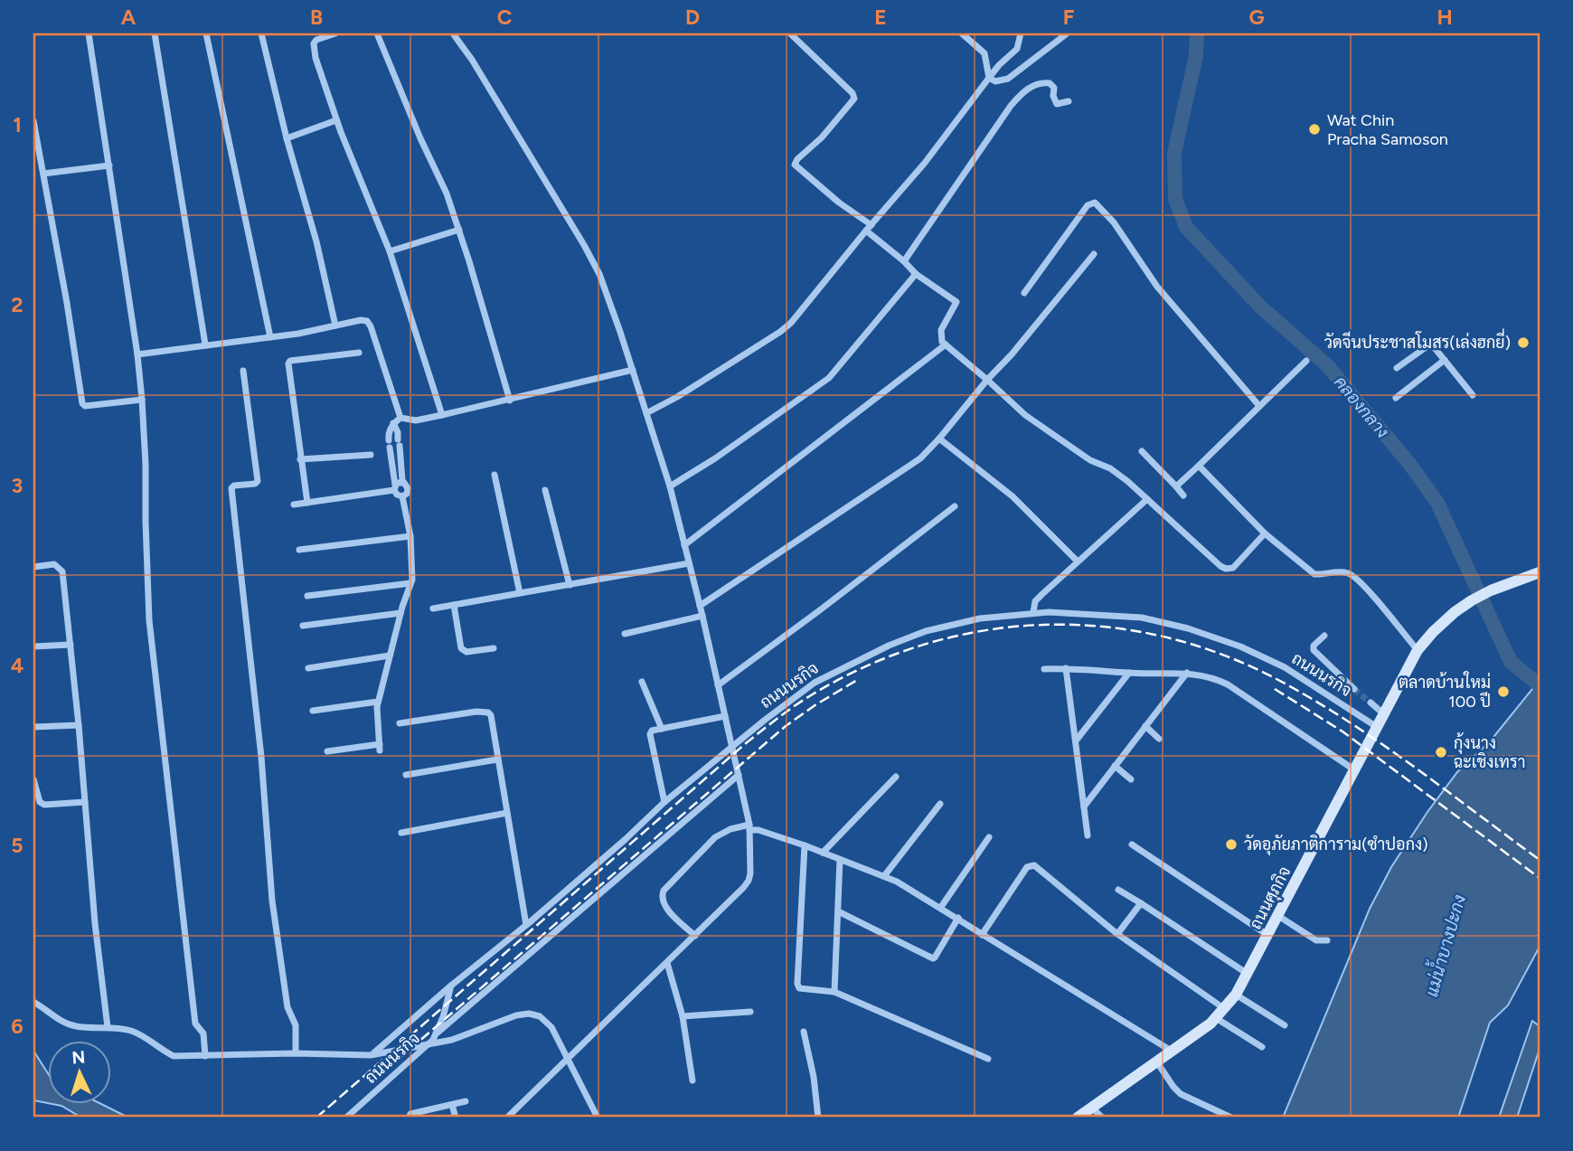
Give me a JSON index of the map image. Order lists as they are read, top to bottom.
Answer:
{
  "streets": {
    "main road": ["ถนนศุภกิจ"],
    "street": ["ถนนนรกิจ"]
  },
  "crossings": [
    ["ถนนนรกิจ", "ถนนศุภกิจ"]
  ],
  "water": ["คลองกลาง", "แม่น้ำบางปะกง"],
  "places": [
    "Wat Chin Pracha Samoson",
    "วัดจีนประชาสโมสร(เล่งฮกยี่)",
    "ตลาดบ้านใหม่ 100 ปี",
    "กุ้งนาง ฉะเชิงเทรา",
    "วัดอุภัยภาติการาม(ซำปอกง)"
  ],
  "north": "top",
  "grid": {
    "columns": [
      "A",
      "B",
      "C",
      "D",
      "E",
      "F",
      "G",
      "H"
    ],
    "rows": [
      "1",
      "2",
      "3",
      "4",
      "5",
      "6"
    ]
  }
}
